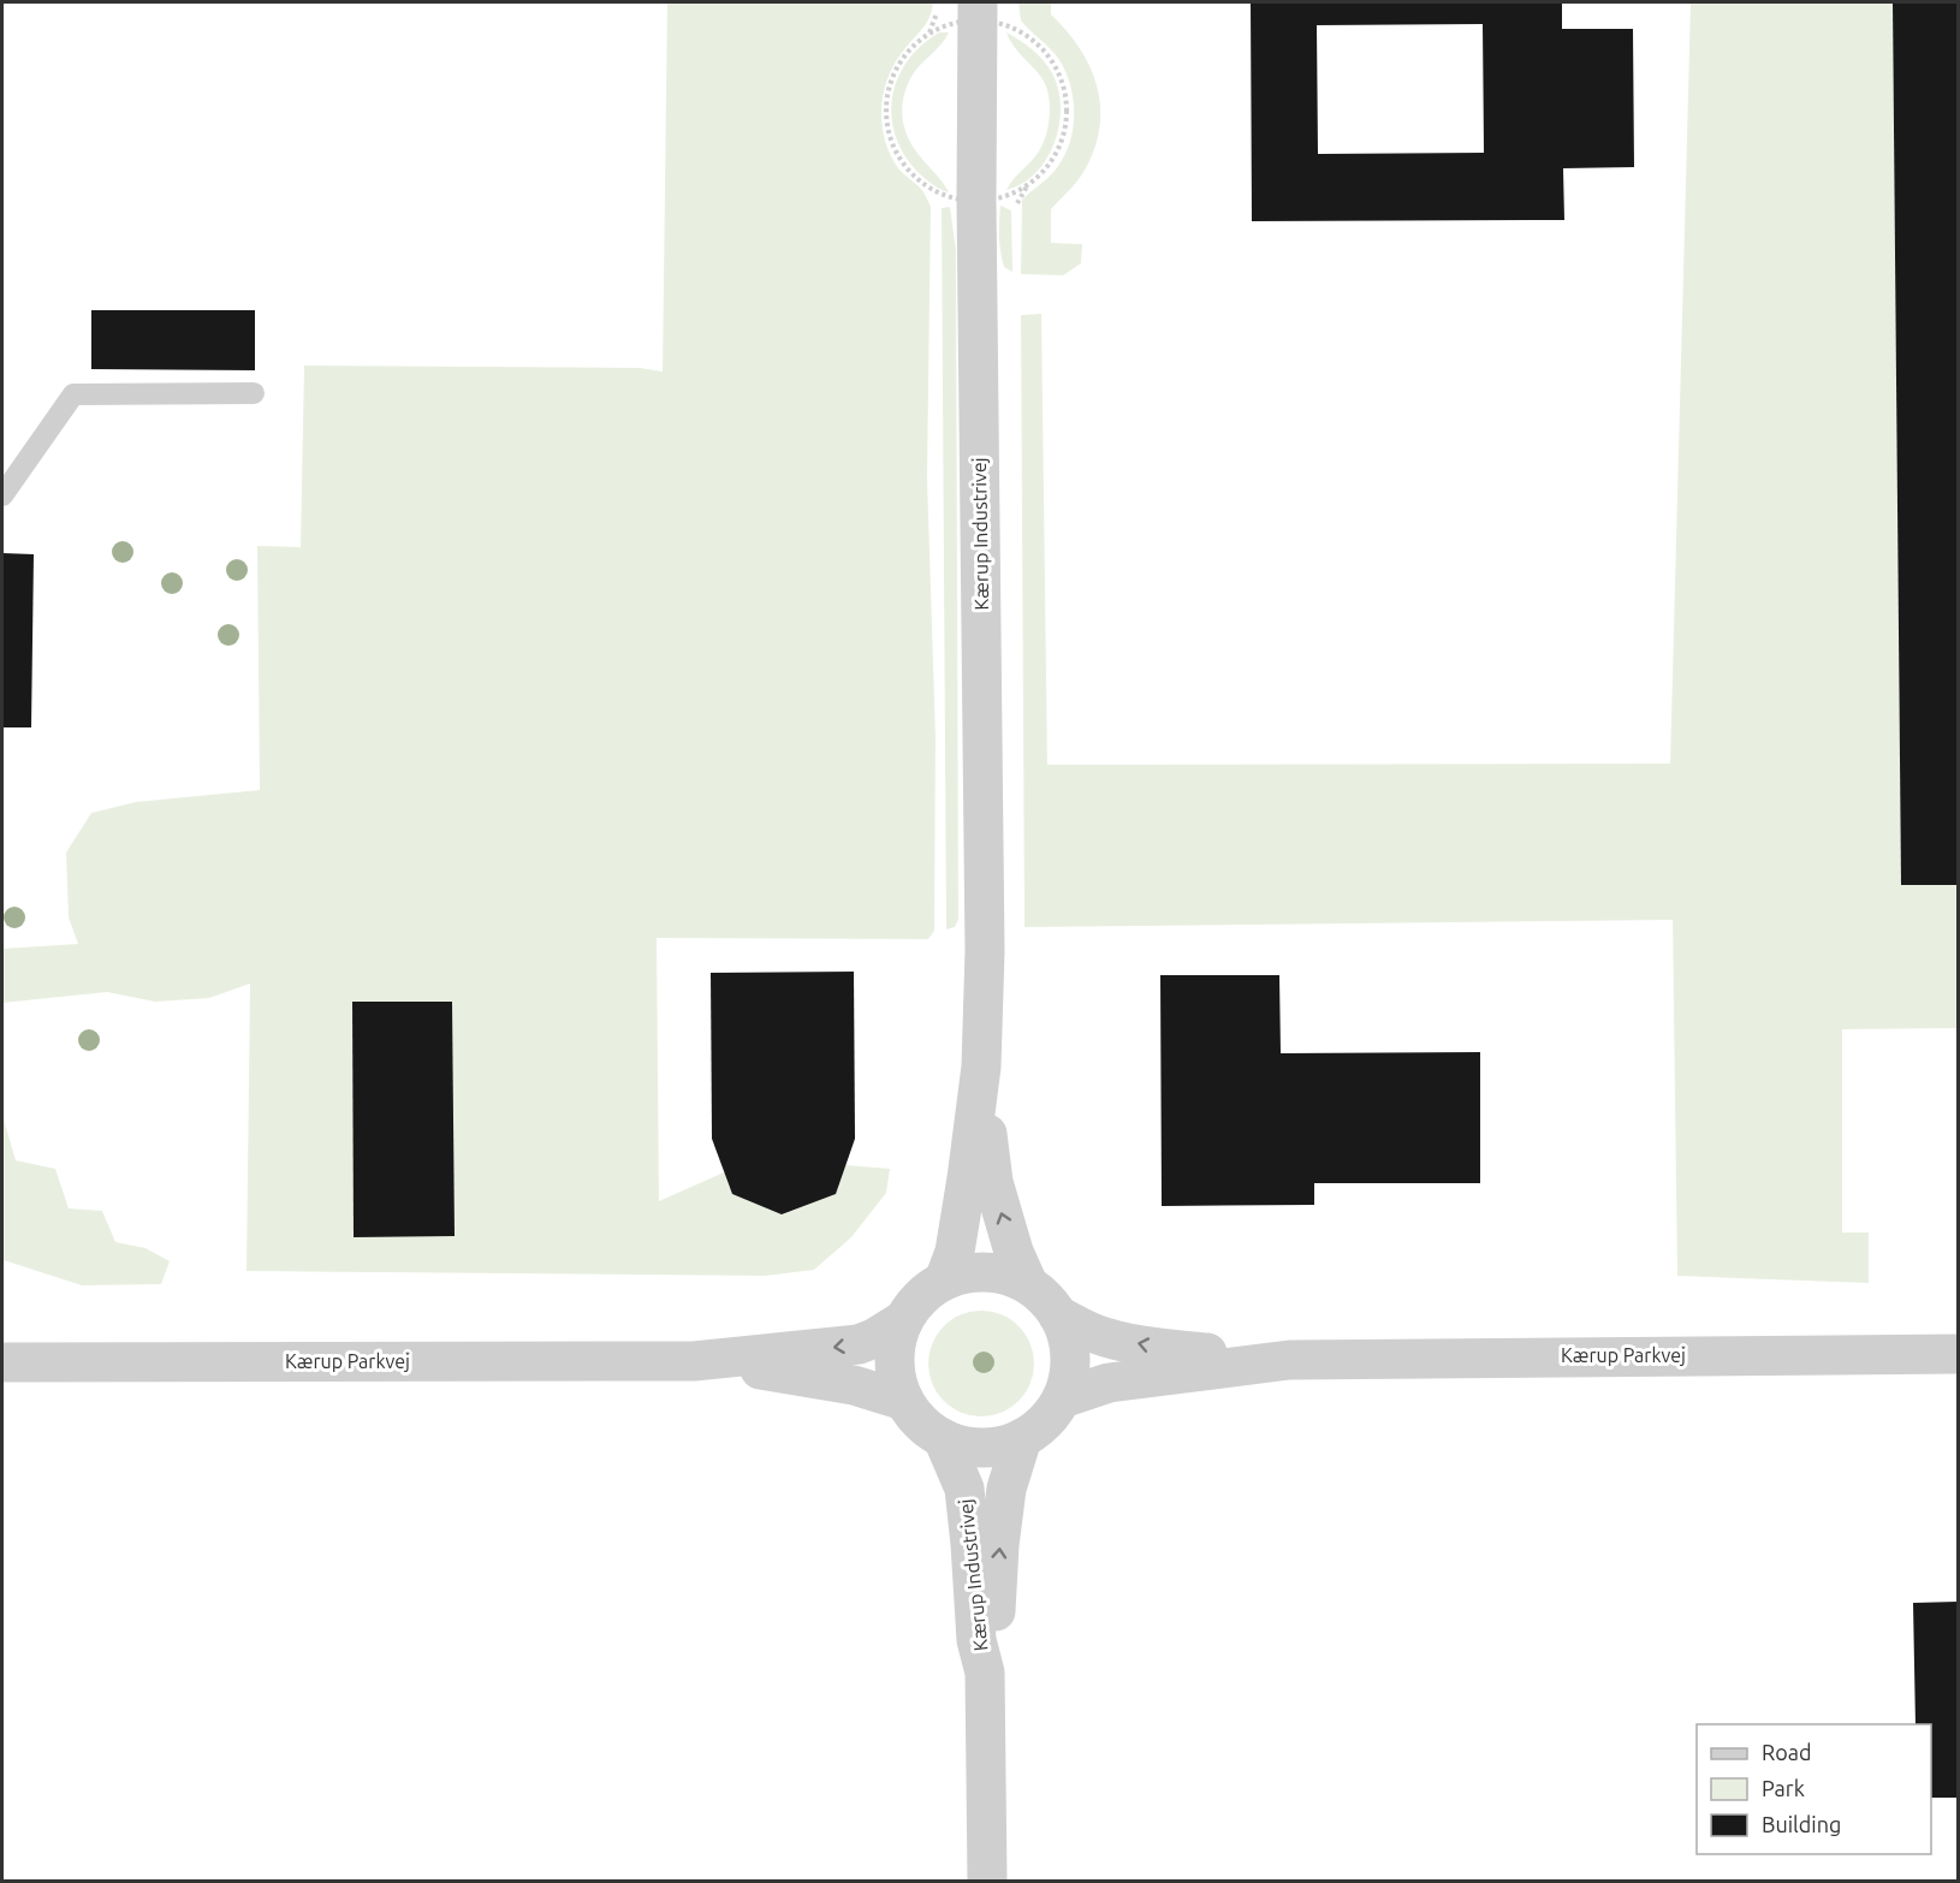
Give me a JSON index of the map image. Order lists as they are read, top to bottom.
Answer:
{
  "streets": {
    "street": ["Kærup Industrivej", "Kærup Parkvej"]
  },
  "crossings": [
    ["Kærup Industrivej", "Kærup Parkvej"]
  ],
  "legend": ["Road", "Park", "Building"]
}
